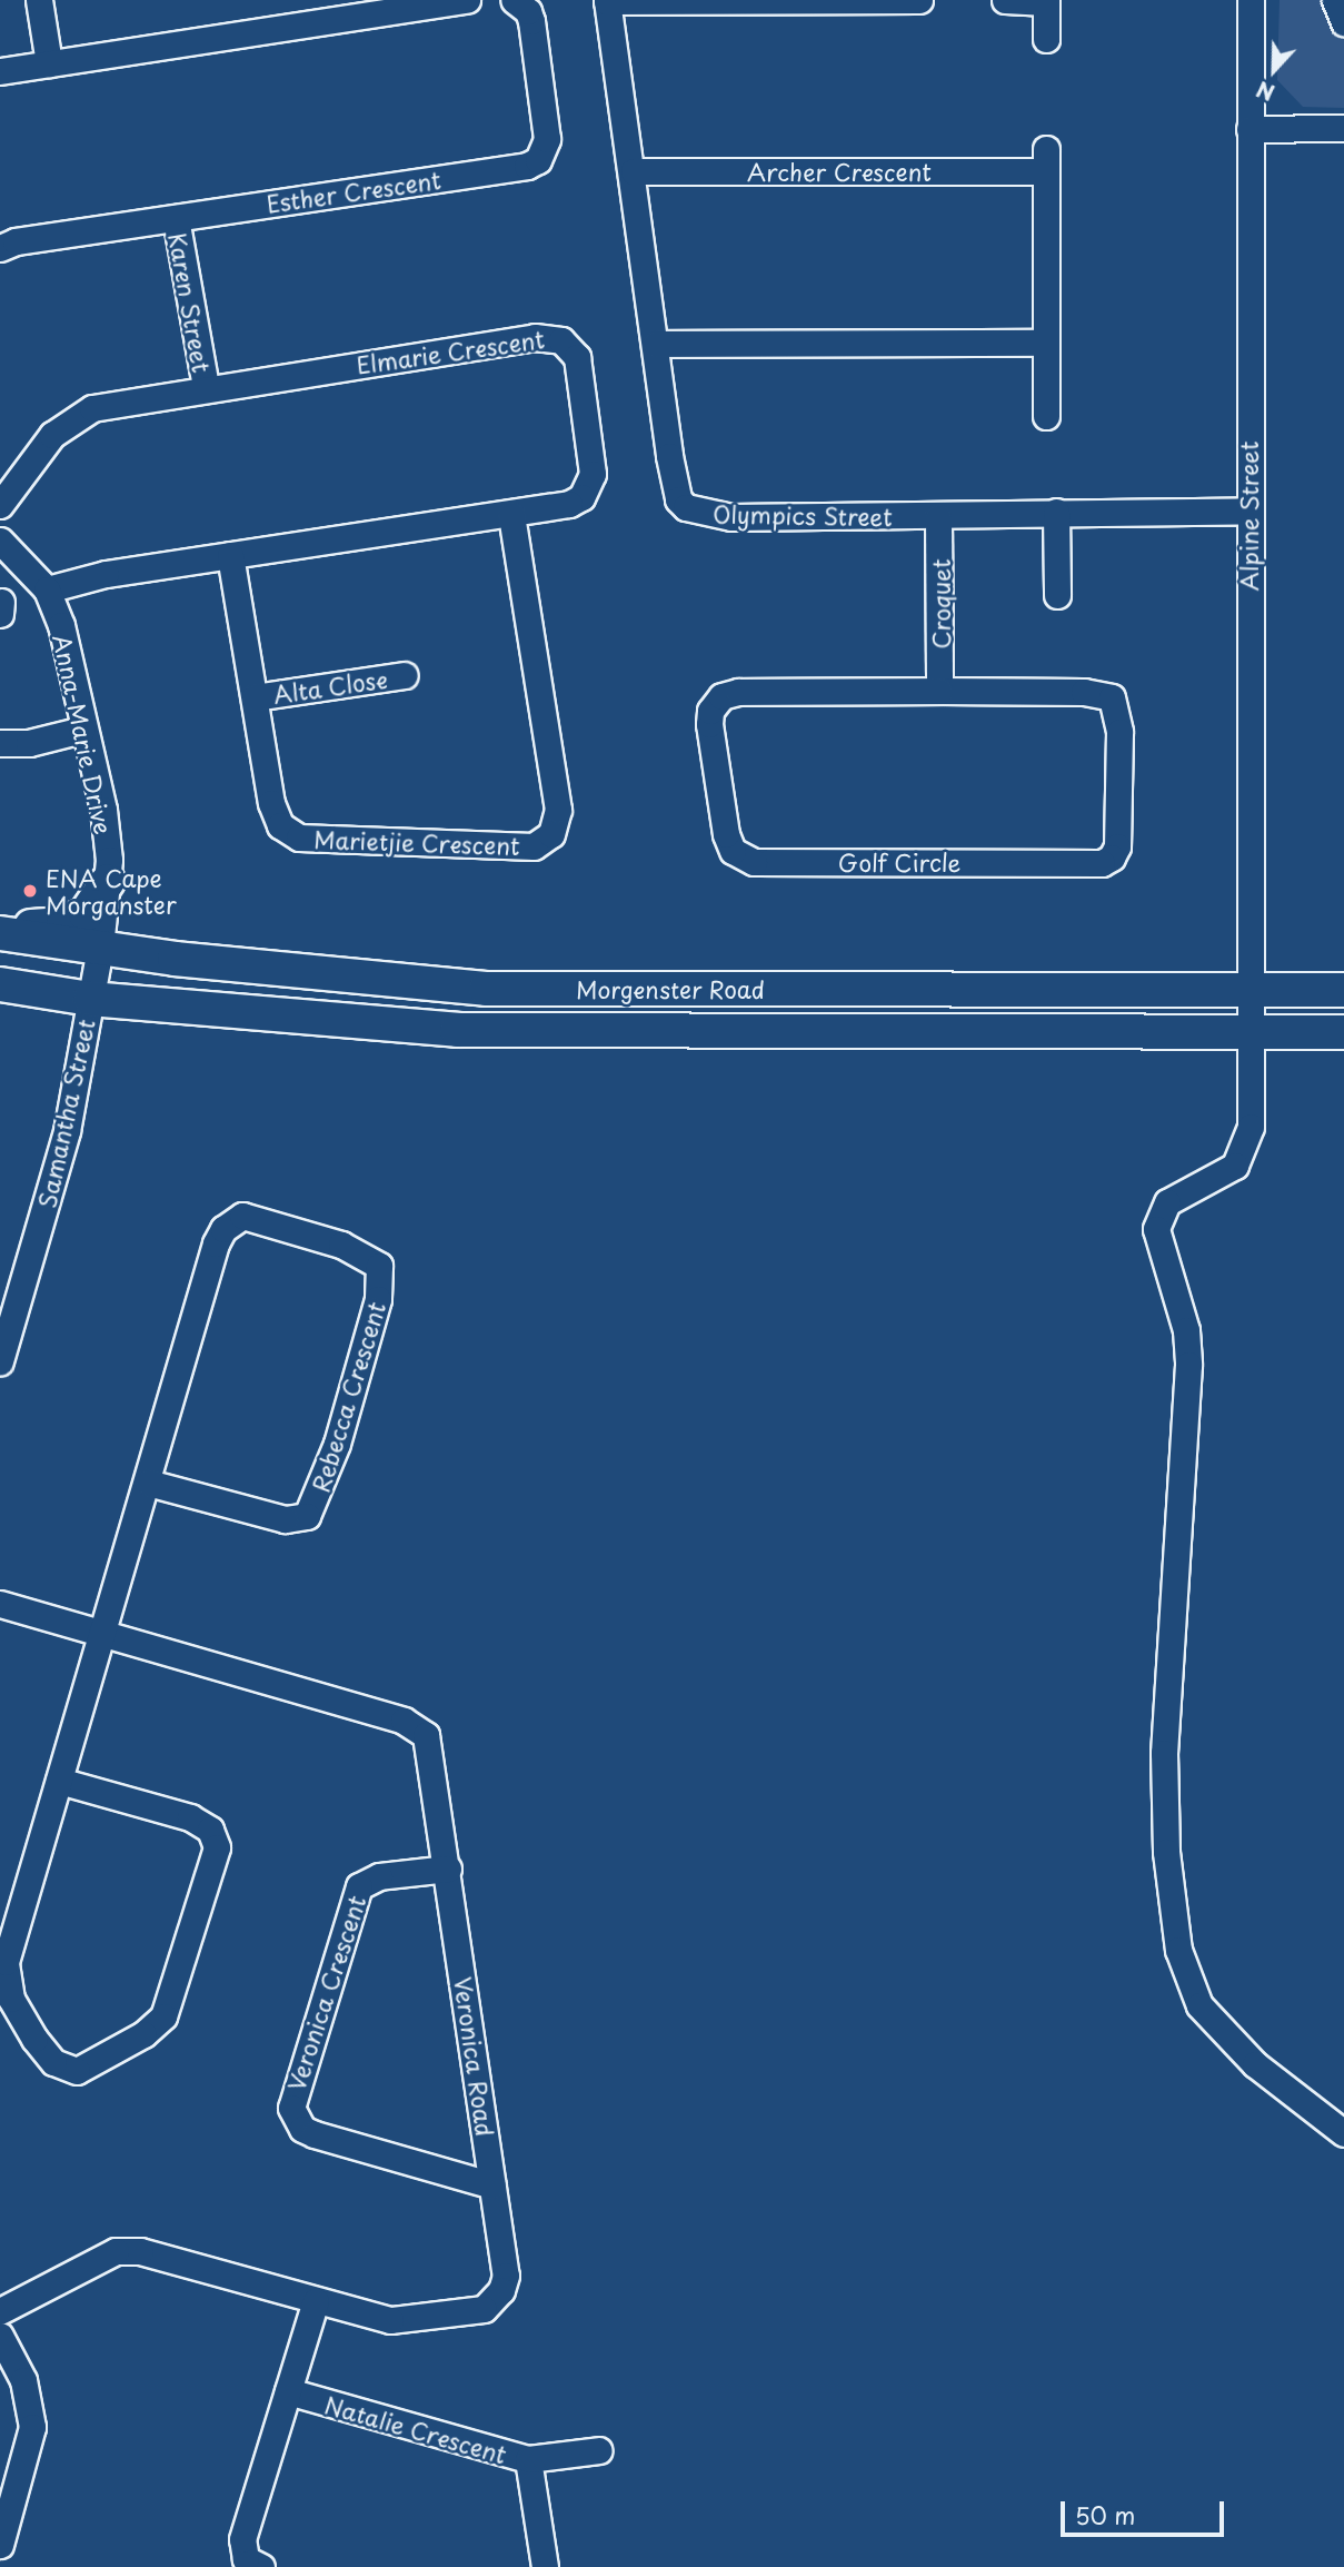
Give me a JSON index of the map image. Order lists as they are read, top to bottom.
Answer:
{
  "streets": {
    "main road": ["Morgenster Road"],
    "street": [
      "Archer Crescent",
      "Esther Crescent",
      "Karen Street",
      "Elmarie Crescent",
      "Olympics Street",
      "Alpine Street",
      "Croquet",
      "Alta Close",
      "Anna-Marie Drive",
      "Marietjie Crescent",
      "Golf Circle",
      "Samantha Street",
      "Rebecca Crescent",
      "Veronica Crescent",
      "Veronica Road",
      "Natalie Crescent"
    ]
  },
  "crossings": [
    ["Archer Crescent", "Olympics Street"],
    ["Esther Crescent", "Karen Street"],
    ["Karen Street", "Elmarie Crescent"],
    ["Elmarie Crescent", "Anna-Marie Drive"],
    ["Elmarie Crescent", "Marietjie Crescent"],
    ["Olympics Street", "Alpine Street"],
    ["Olympics Street", "Croquet"],
    ["Alpine Street", "Morgenster Road"],
    ["Croquet", "Golf Circle"],
    ["Alta Close", "Marietjie Crescent"],
    ["Anna-Marie Drive", "Morgenster Road"],
    ["Anna-Marie Drive", "Samantha Street"],
    ["Morgenster Road", "Samantha Street"],
    ["Rebecca Crescent", "Veronica Road"],
    ["Veronica Crescent", "Veronica Road"]
  ],
  "places": ["ENA Cape Morganster"],
  "scale_bar": "50 m",
  "north": "bottom"
}
